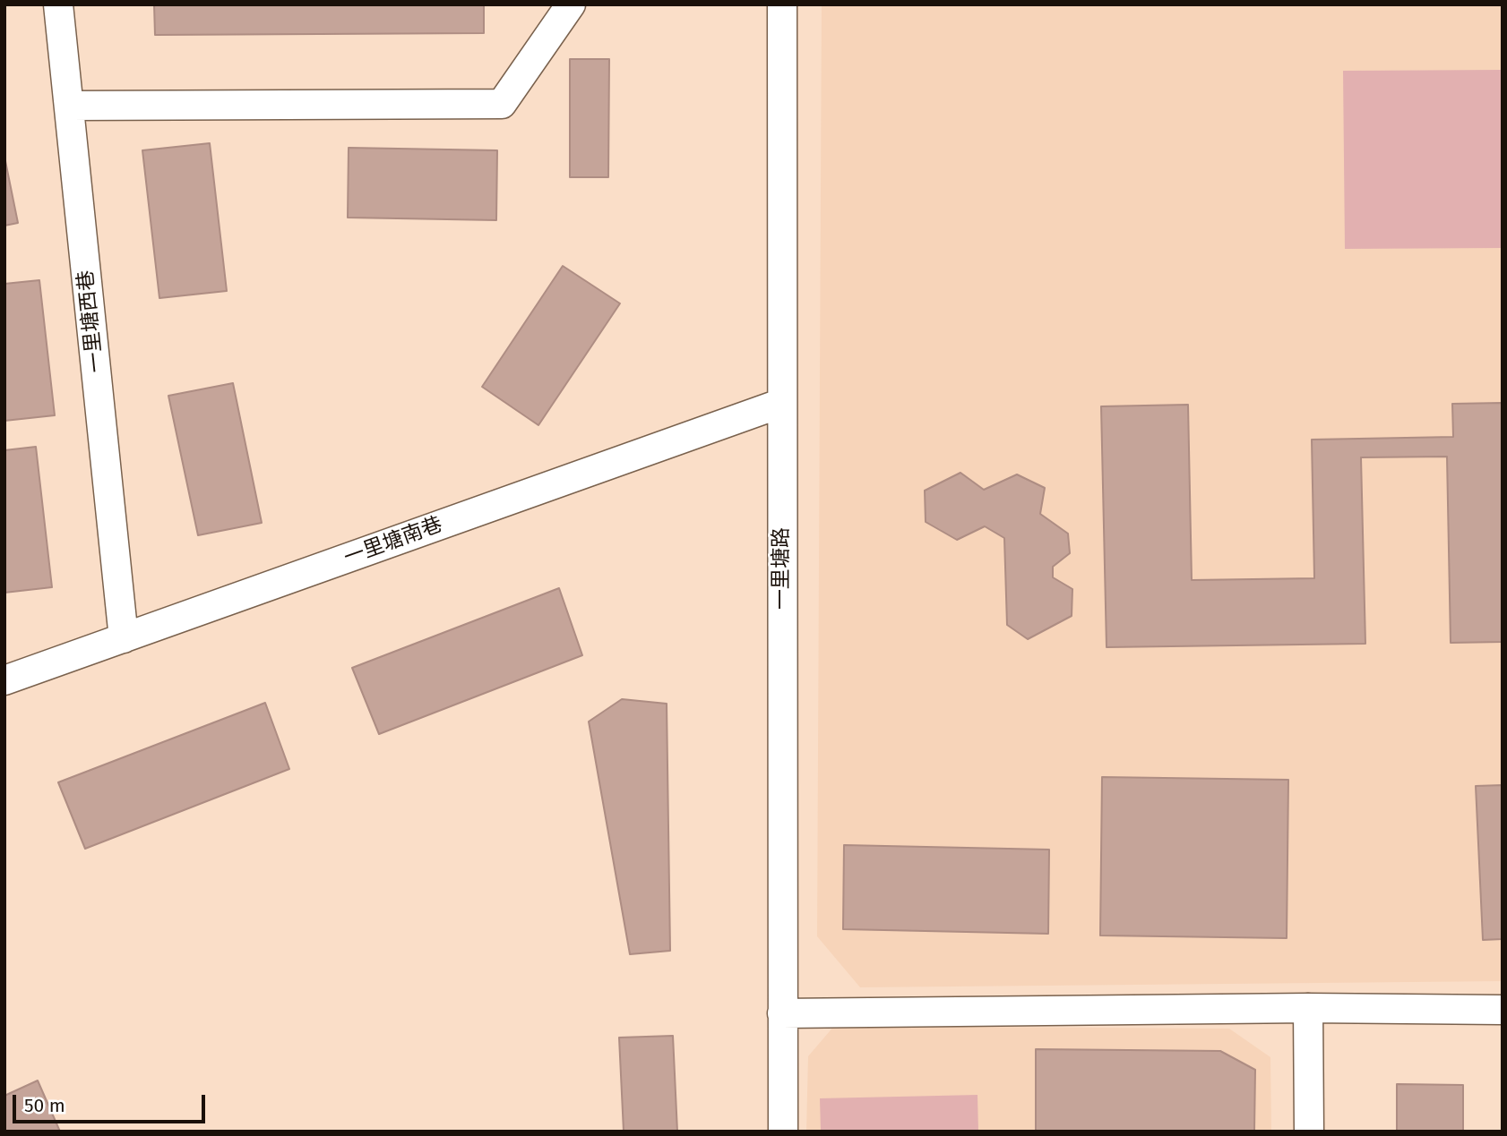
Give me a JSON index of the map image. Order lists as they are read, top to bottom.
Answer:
{
  "streets": {
    "street": ["一里塘西巷", "一里塘南巷", "一里塘路"]
  },
  "crossings": [
    ["一里塘西巷", "一里塘南巷"],
    ["一里塘南巷", "一里塘路"]
  ],
  "scale_bar": "50 m"
}
